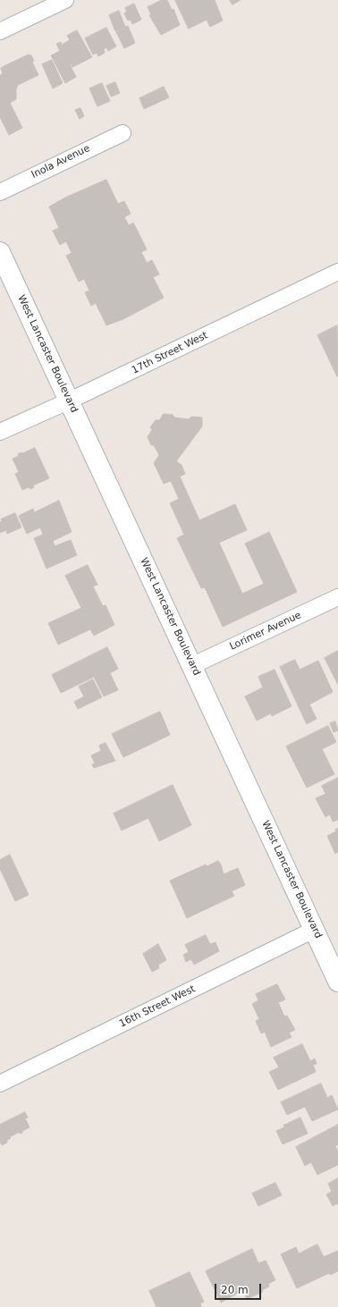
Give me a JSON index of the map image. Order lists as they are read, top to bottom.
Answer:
{
  "streets": {
    "street": [
      "Inola Avenue",
      "17th Street West",
      "West Lancaster Boulevard",
      "Lorimer Avenue",
      "16th Street West"
    ]
  },
  "crossings": [
    ["17th Street West", "West Lancaster Boulevard"],
    ["West Lancaster Boulevard", "Lorimer Avenue"],
    ["West Lancaster Boulevard", "16th Street West"]
  ],
  "scale_bar": "20 m"
}
